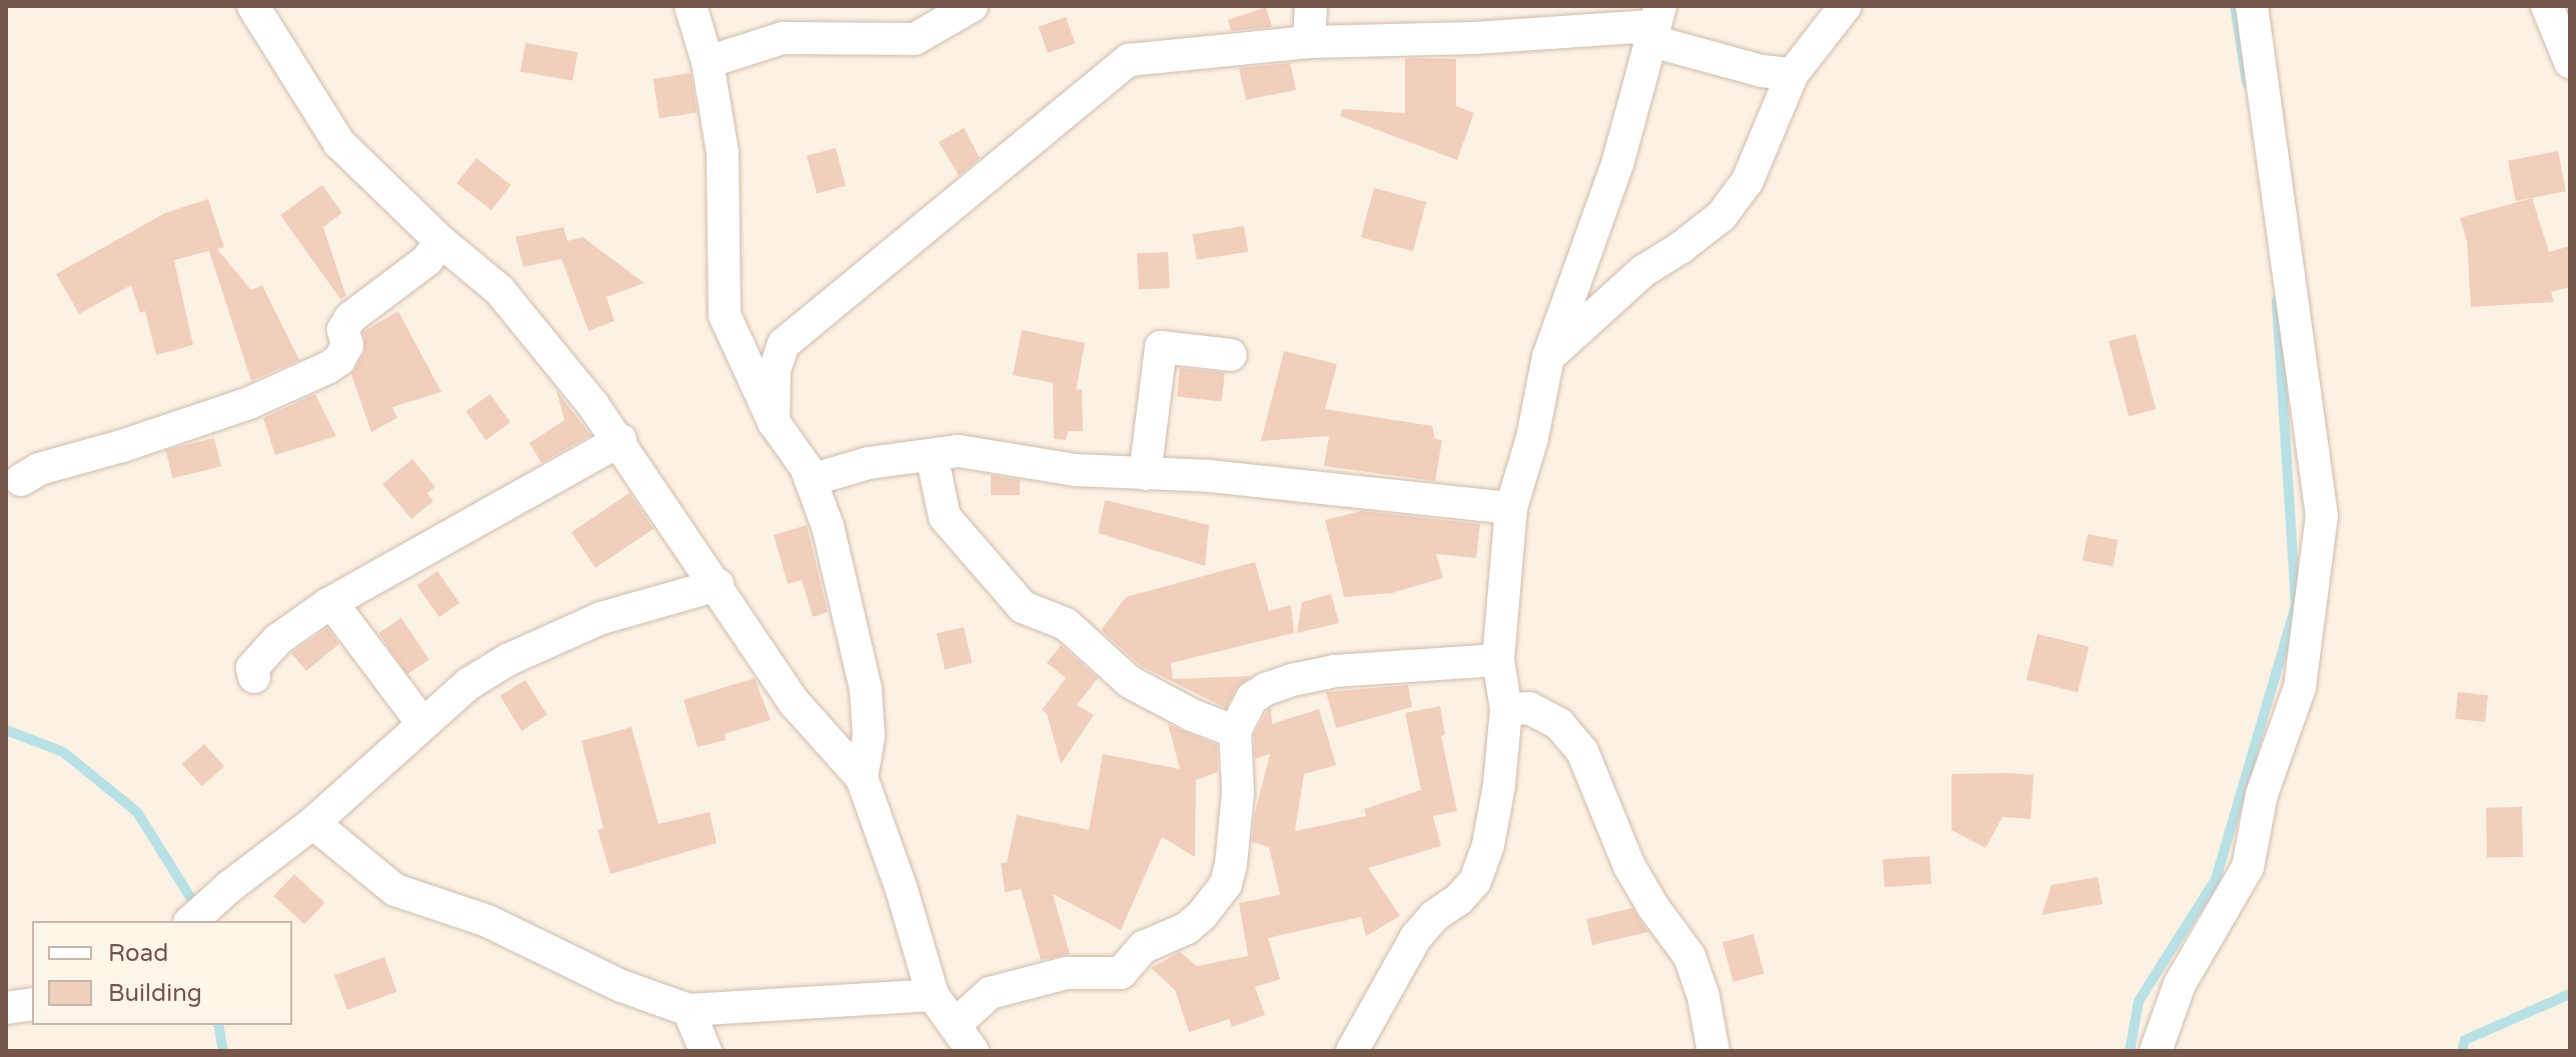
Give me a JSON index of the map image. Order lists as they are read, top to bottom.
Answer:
{
  "legend": ["Road", "Building"]
}
